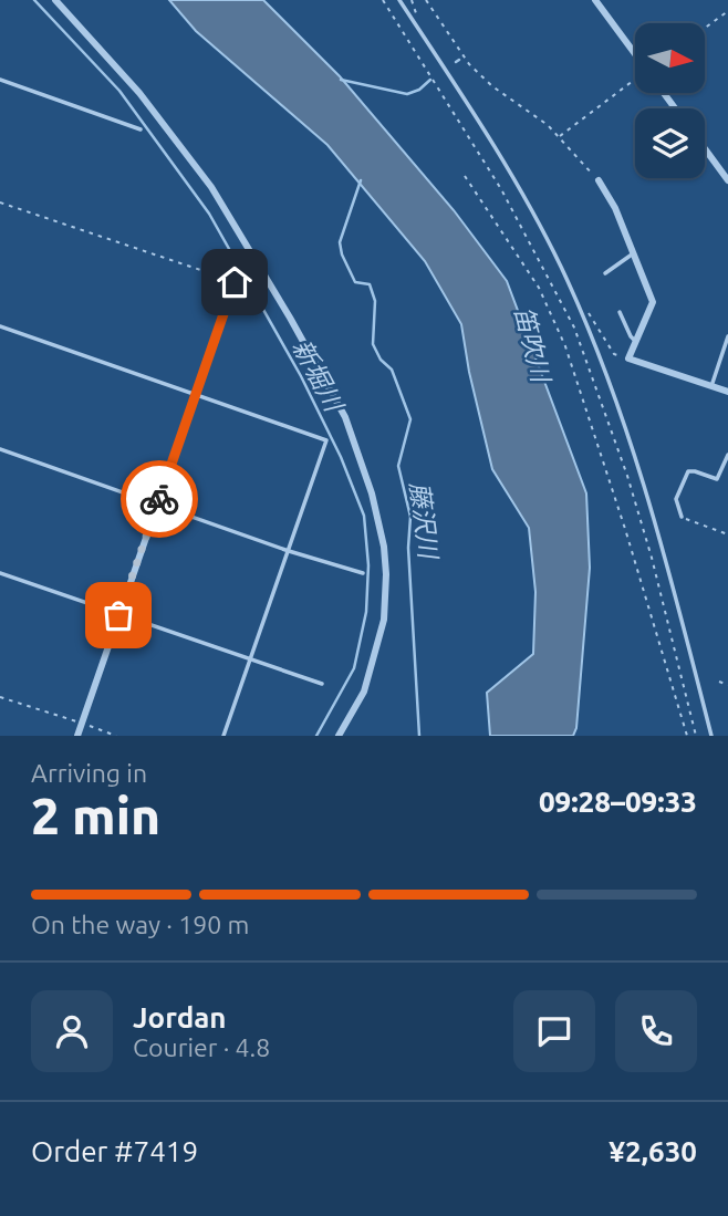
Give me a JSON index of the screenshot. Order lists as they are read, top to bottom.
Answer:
{
  "water": ["笛吹川", "新堀川", "藤沢川"],
  "north": "right",
  "page": {
    "heading": ["2 min", "Arriving in", "09:28–09:33"],
    "panel": [
      "Jordan",
      "Courier · 4.8",
      "Order #7419",
      "¥2,630"
    ],
    "bar": "On the way · 190 m"
  }
}
